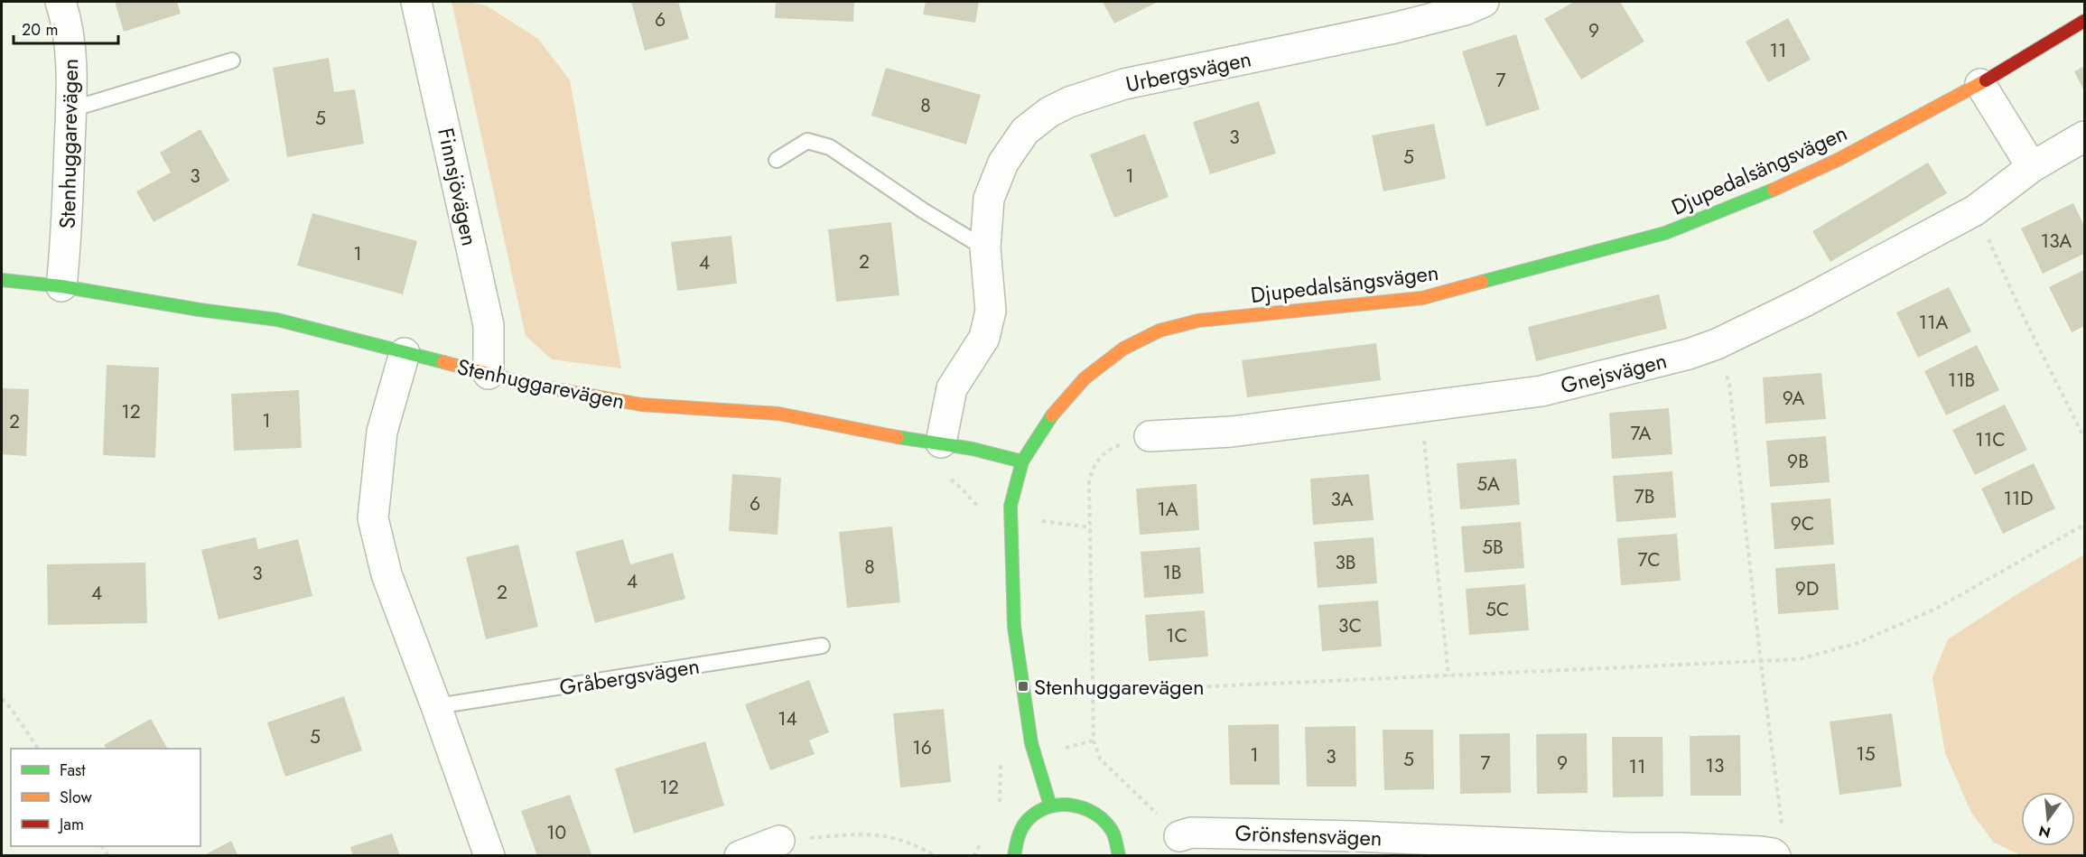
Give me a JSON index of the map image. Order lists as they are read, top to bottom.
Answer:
{
  "streets": {
    "street": [
      "Urbergsvägen",
      "Stenhuggarevägen",
      "Djupedalsängsvägen",
      "Finnsjövägen",
      "Gnejsvägen",
      "Grönstensvägen"
    ],
    "lane": ["Gråbergsvägen"]
  },
  "crossings": [
    ["Urbergsvägen", "Stenhuggarevägen"],
    ["Stenhuggarevägen", "Djupedalsängsvägen"],
    ["Stenhuggarevägen", "Finnsjövägen"]
  ],
  "places": {
    "transit": ["Stenhuggarevägen"]
  },
  "house_numbers": [
    "6",
    "9",
    "11",
    "7",
    "8",
    "5",
    "3",
    "5",
    "3",
    "1",
    "13A",
    "1",
    "2",
    "4",
    "11A",
    "11B",
    "9A",
    "12",
    "1",
    "2",
    "7A",
    "11C",
    "9B",
    "5A",
    "7B",
    "11D",
    "3A",
    "6",
    "1A",
    "9C",
    "5B",
    "7C",
    "3B",
    "8",
    "1B",
    "3",
    "4",
    "9D",
    "2",
    "4",
    "5C",
    "3C",
    "1C",
    "14",
    "5",
    "16",
    "15",
    "1",
    "3",
    "5",
    "7",
    "9",
    "13",
    "11",
    "12",
    "10"
  ],
  "legend": ["Fast", "Slow", "Jam"],
  "scale_bar": "20 m",
  "north": "bottom"
}
